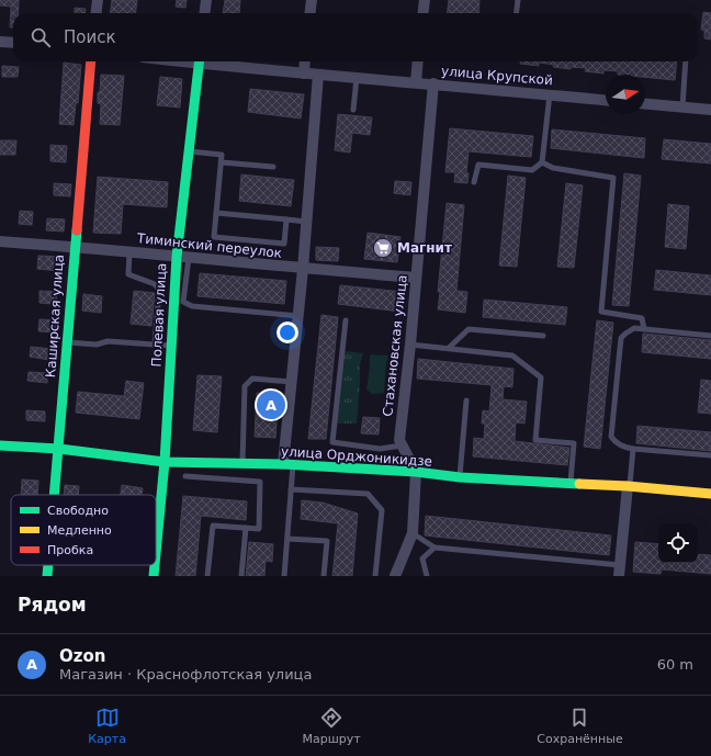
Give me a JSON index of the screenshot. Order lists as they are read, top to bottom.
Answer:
{
  "streets": {
    "street": [
      "улица Крупской",
      "Тиминский переулок",
      "Полевая улица",
      "Каширская улица",
      "Стахановская улица",
      "улица Орджоникидзе"
    ]
  },
  "crossings": [
    ["улица Крупской", "Стахановская улица"],
    ["Тиминский переулок", "Полевая улица"],
    ["Тиминский переулок", "Каширская улица"],
    ["Тиминский переулок", "Стахановская улица"],
    ["Полевая улица", "улица Орджоникидзе"],
    ["Каширская улица", "улица Орджоникидзе"],
    ["Стахановская улица", "улица Орджоникидзе"]
  ],
  "places": {
    "supermarket": ["Магнит"]
  },
  "legend": ["Свободно", "Медленно", "Пробка"],
  "north": "right",
  "page": {
    "search": "Поиск",
    "pins": "A",
    "heading": "Рядом",
    "list": [
      {
        "mark": "A",
        "name": "Ozon",
        "note": "Магазин · Краснофлотская улица",
        "value": "60 m"
      }
    ],
    "nav": ["Карта", "Маршрут", "Сохранённые"]
  }
}
